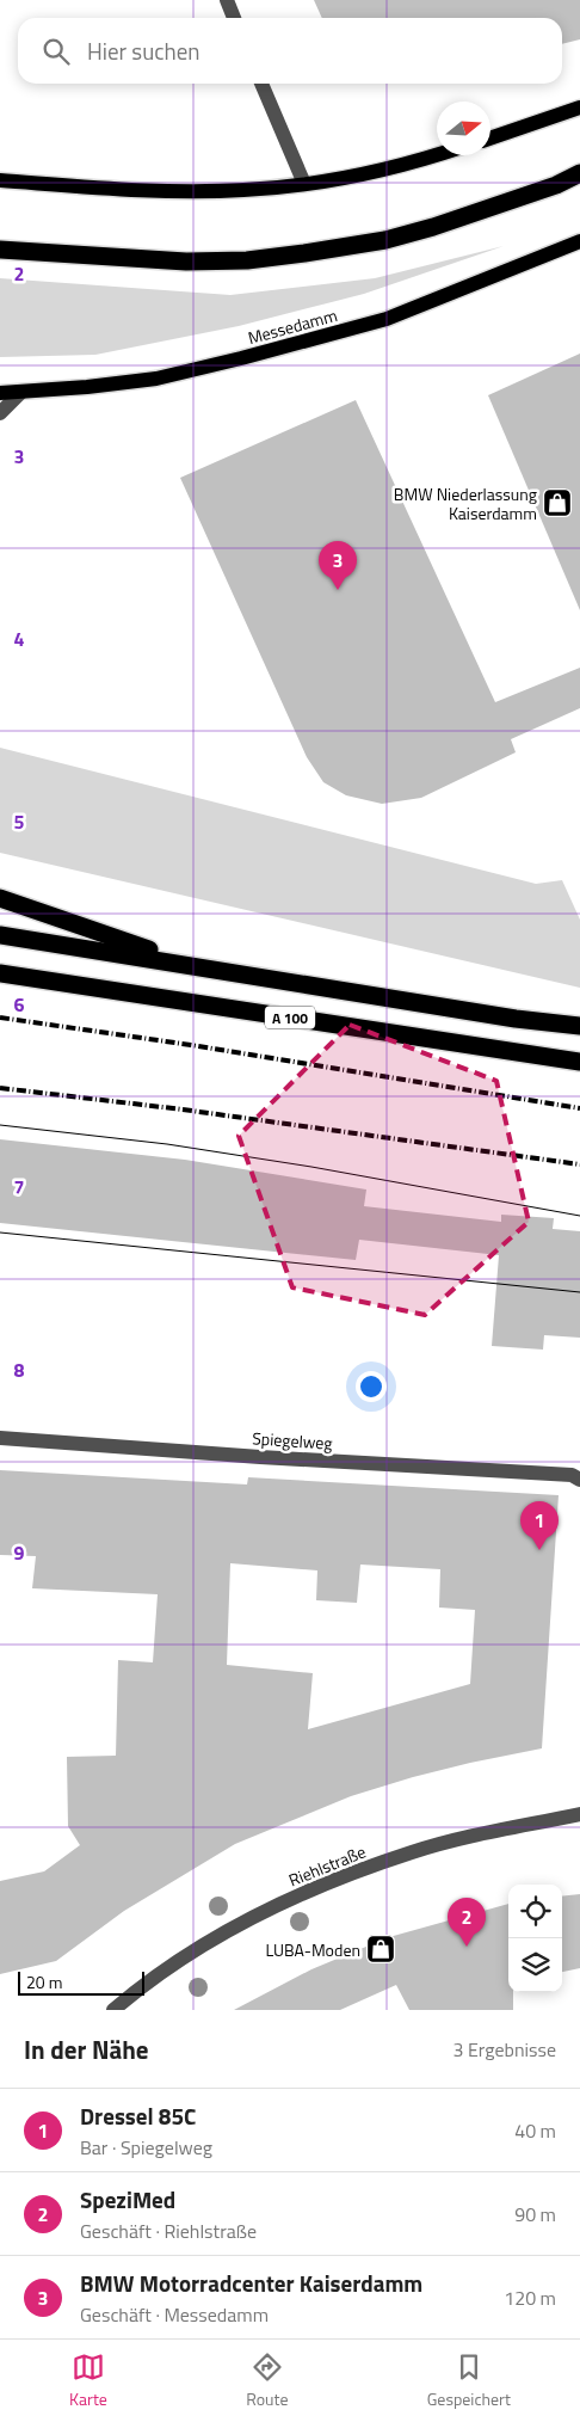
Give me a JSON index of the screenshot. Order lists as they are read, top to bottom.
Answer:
{
  "streets": {
    "highway": ["A 100"],
    "main road": ["Messedamm"],
    "street": ["Spiegelweg", "Riehlstraße"]
  },
  "places": {
    "shop": ["BMW Niederlassung Kaiserdamm", "LUBA-Moden"]
  },
  "scale_bar": "20 m",
  "north": "right",
  "page": {
    "search": "Hier suchen",
    "pins": ["3", "1", "2"],
    "scale": "20 m",
    "heading": ["In der Nähe", "3 Ergebnisse"],
    "list": [
      {
        "mark": "1",
        "name": "Dressel 85C",
        "note": "Bar · Spiegelweg",
        "value": "40 m"
      },
      {
        "mark": "2",
        "name": "SpeziMed",
        "note": "Geschäft · Riehlstraße",
        "value": "90 m"
      },
      {
        "mark": "3",
        "name": "BMW Motorradcenter Kaiserdamm",
        "note": "Geschäft · Messedamm",
        "value": "120 m"
      }
    ],
    "nav": ["Karte", "Route", "Gespeichert"]
  },
  "grid": {
    "rows": [
      "2",
      "3",
      "4",
      "5",
      "6",
      "7",
      "8",
      "9"
    ]
  }
}
